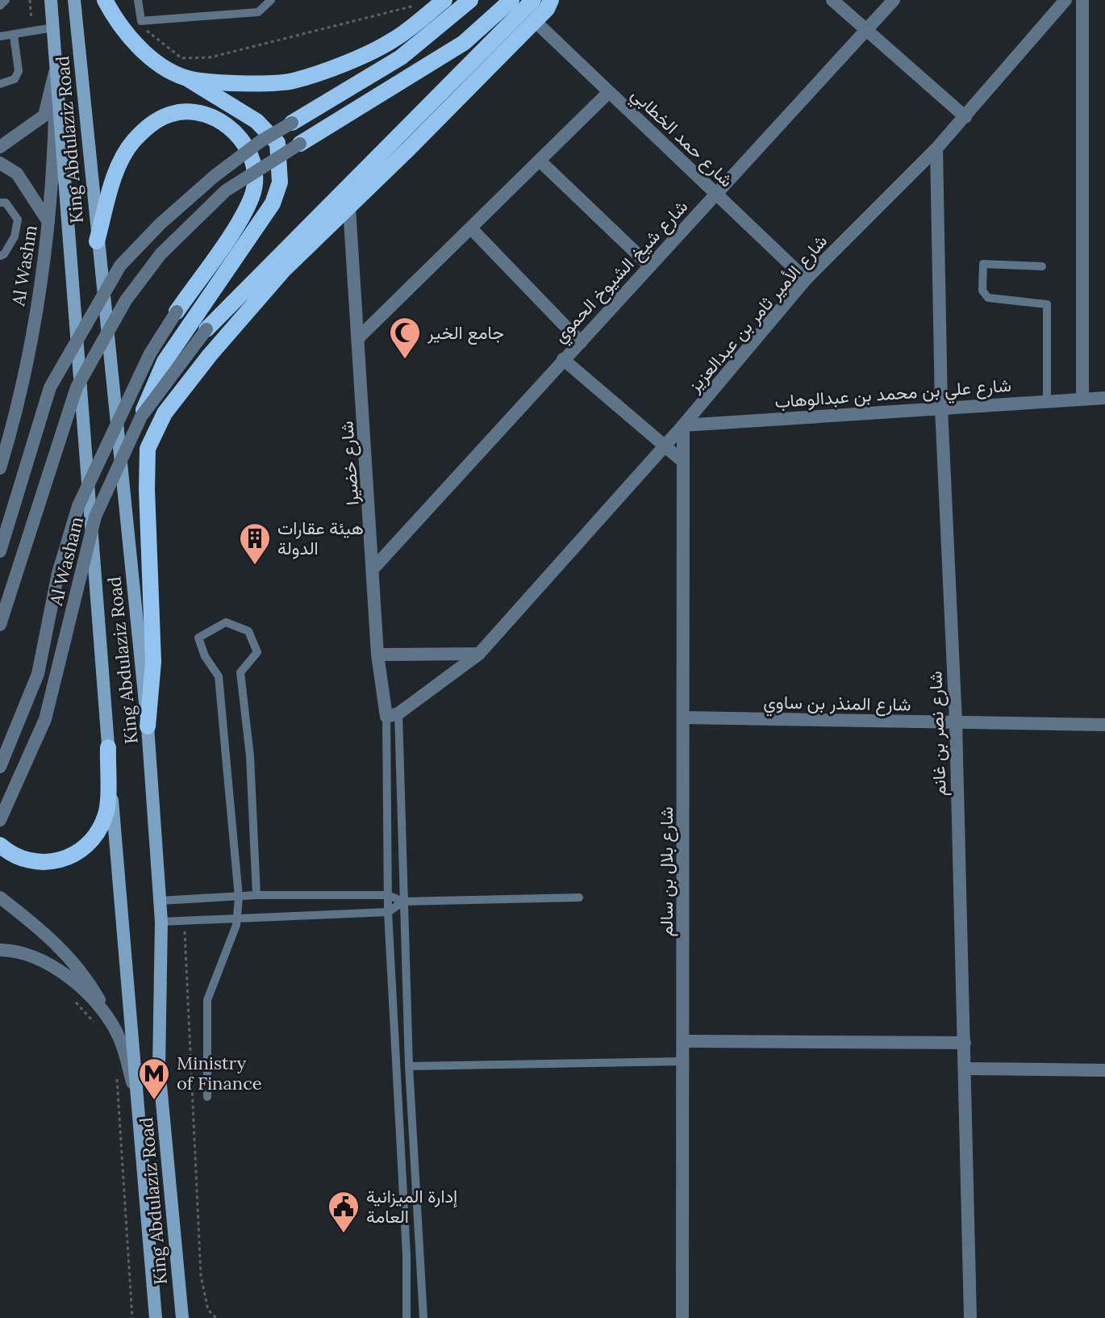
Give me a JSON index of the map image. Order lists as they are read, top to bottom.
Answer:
{
  "streets": {
    "main road": ["King Abdulaziz Road"],
    "street": [
      "شارع حمد الخطابي",
      "Al Washm",
      "شارع شيخ الشيوخ الحموي",
      "شارع الأمير ثامر بن عبدالعزيز",
      "شارع علي بن محمد بن عبدالوهاب",
      "شارع خضيرا",
      "Al Washam",
      "شارع المنذر بن ساوي",
      "شارع نصر بن غانم",
      "شارع بلال بن سالم"
    ]
  },
  "crossings": [
    ["شارع حمد الخطابي", "شارع شيخ الشيوخ الحموي"],
    ["شارع حمد الخطابي", "شارع الأمير ثامر بن عبدالعزيز"],
    ["King Abdulaziz Road", "Al Washm"],
    ["شارع شيخ الشيوخ الحموي", "شارع خضيرا"],
    ["شارع الأمير ثامر بن عبدالعزيز", "شارع علي بن محمد بن عبدالوهاب"],
    ["شارع الأمير ثامر بن عبدالعزيز", "شارع خضيرا"],
    ["شارع الأمير ثامر بن عبدالعزيز", "شارع نصر بن غانم"],
    ["شارع الأمير ثامر بن عبدالعزيز", "شارع بلال بن سالم"],
    ["شارع علي بن محمد بن عبدالوهاب", "شارع نصر بن غانم"],
    ["شارع علي بن محمد بن عبدالوهاب", "شارع بلال بن سالم"],
    ["شارع المنذر بن ساوي", "شارع نصر بن غانم"],
    ["شارع المنذر بن ساوي", "شارع بلال بن سالم"]
  ],
  "places": {
    "mosque": ["جامع الخير"],
    "building": ["هيئة عقارات الدولة"],
    "metro station": ["Ministry of Finance"],
    "public building": ["إدارة الميزانية العامة"]
  }
}
